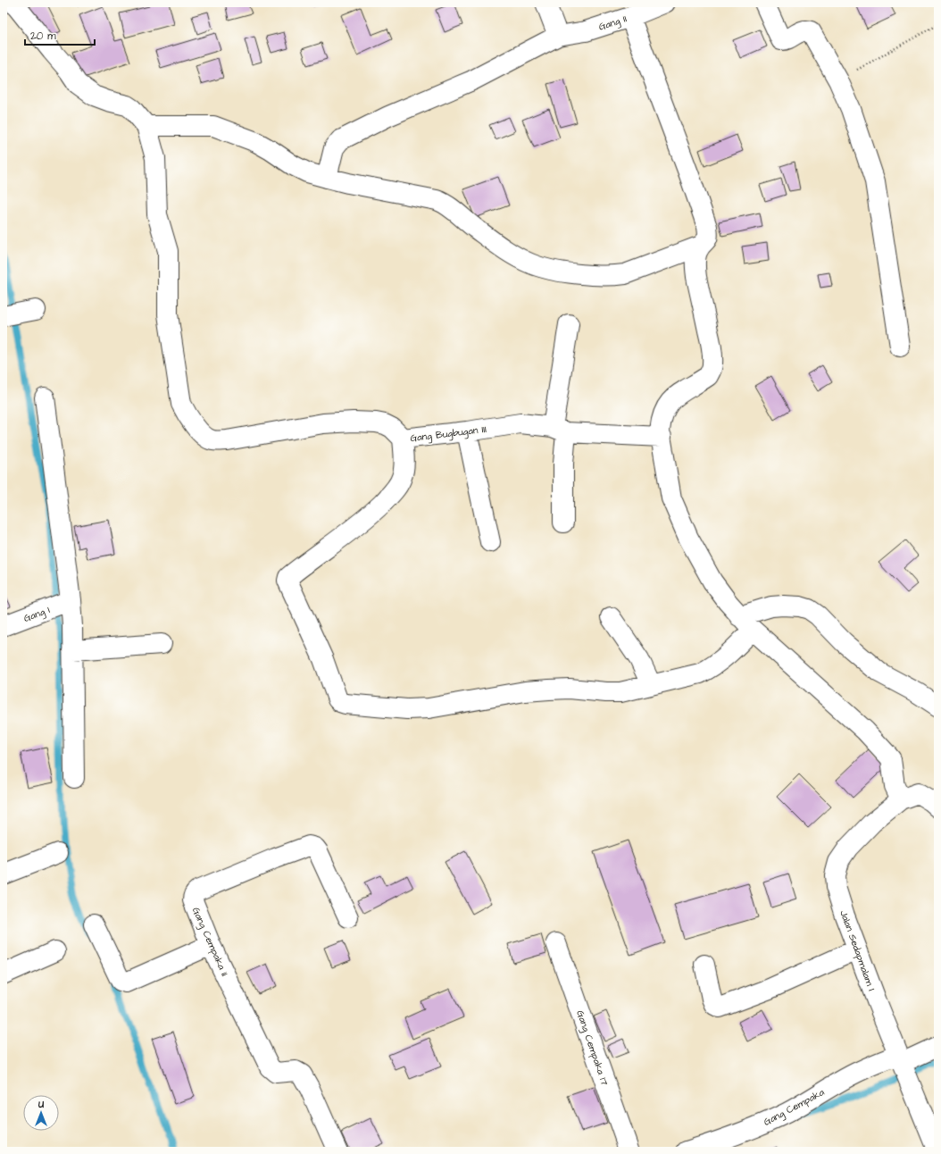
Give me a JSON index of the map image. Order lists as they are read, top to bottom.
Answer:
{
  "streets": {
    "street": [
      "Gang II",
      "Gang Bugbugan III",
      "Gang I",
      "Gang Cempaka II",
      "Jalan Sedapmalam I",
      "Gang Cempaka 17",
      "Gang Cempaka"
    ]
  },
  "crossings": [
    ["Jalan Sedapmalam I", "Gang Cempaka"]
  ],
  "scale_bar": "20 m",
  "north": "top"
}
